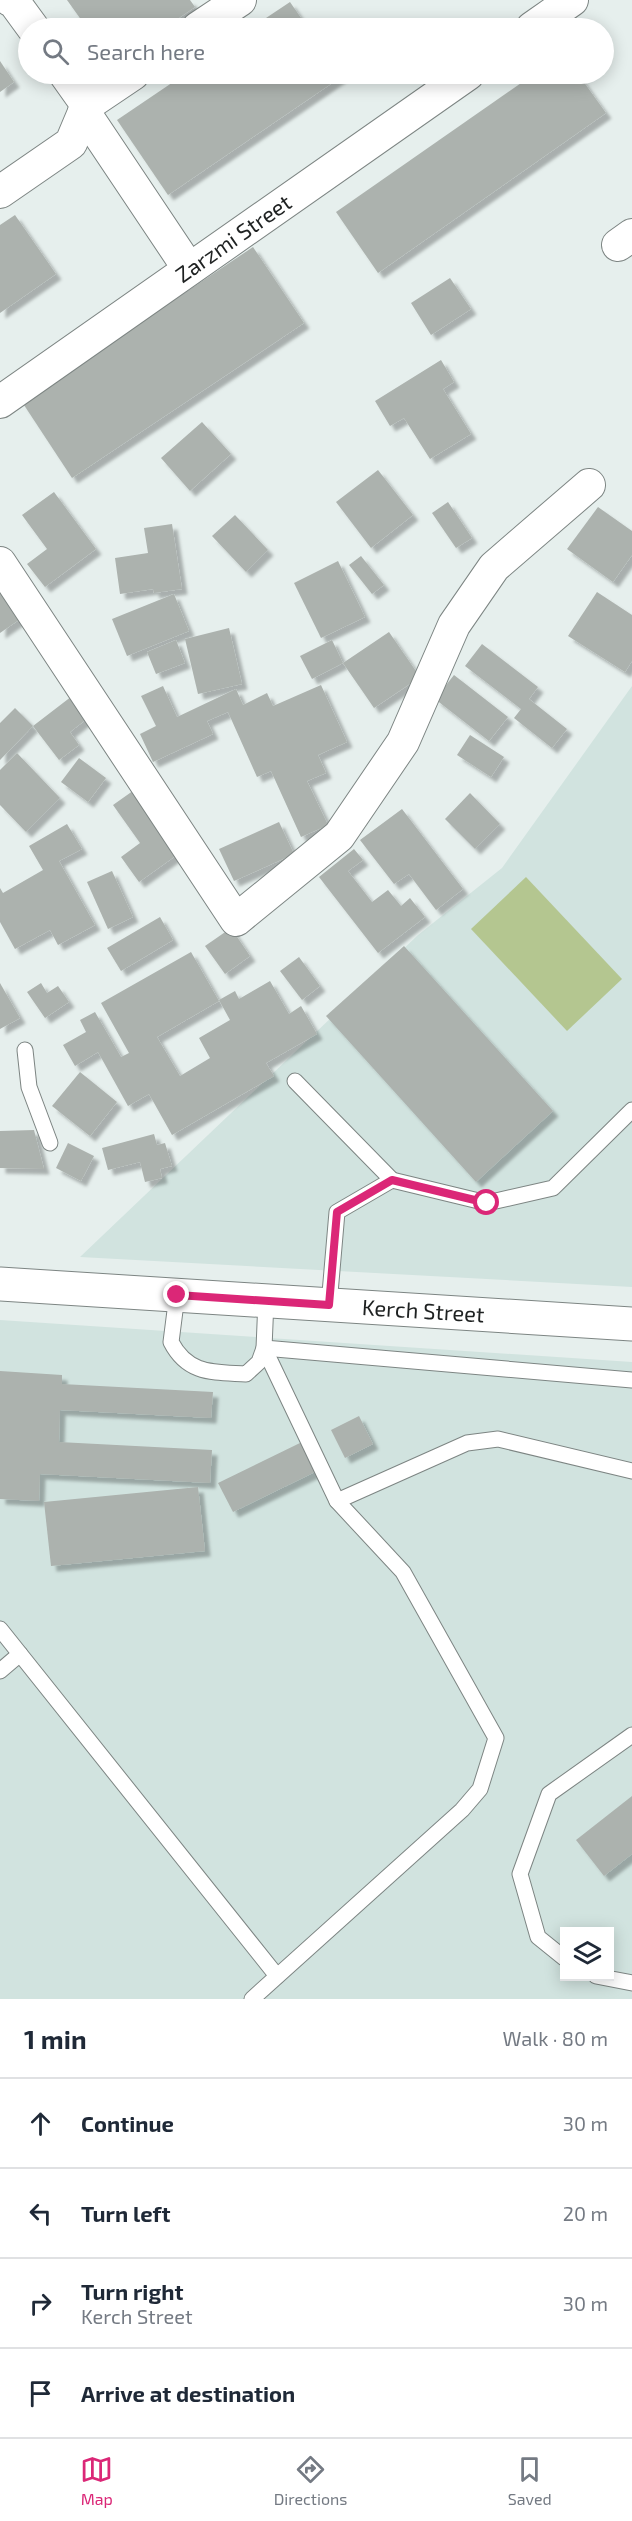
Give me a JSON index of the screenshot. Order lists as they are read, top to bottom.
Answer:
{
  "streets": {
    "main road": ["Kerch Street"],
    "street": ["Zarzmi Street"]
  },
  "page": {
    "search": "Search here",
    "heading": ["1 min", "Walk · 80 m"],
    "list": [
      ["Continue", "30 m"],
      ["Turn left", "20 m"],
      ["Turn right", "Kerch Street", "30 m"],
      "Arrive at destination"
    ],
    "nav": ["Map", "Directions", "Saved"]
  }
}
